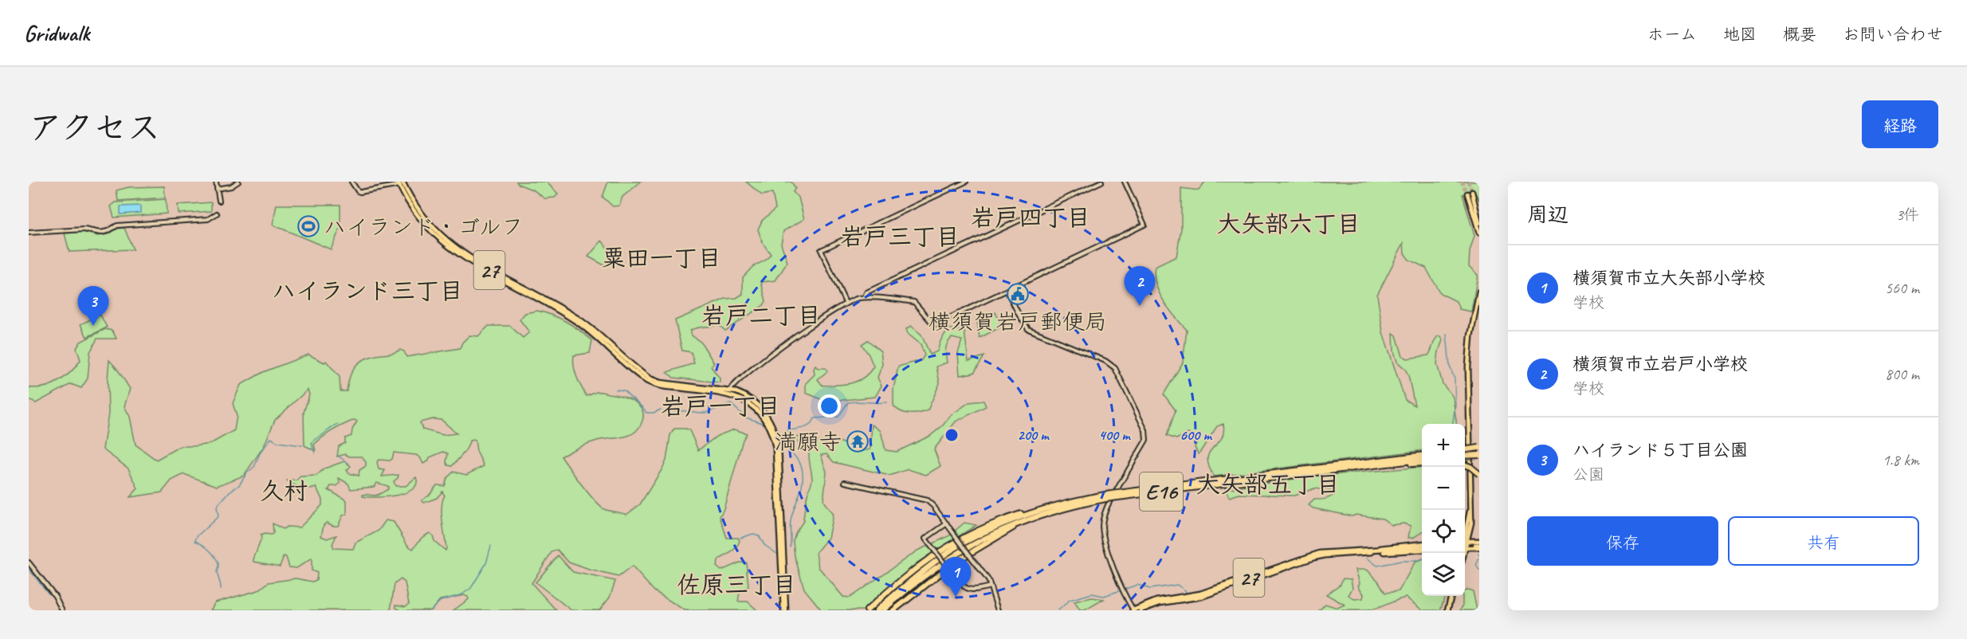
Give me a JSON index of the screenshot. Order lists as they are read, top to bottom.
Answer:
{
  "streets": {
    "highway": ["E16"],
    "main road": ["27"]
  },
  "districts": [
    "岩戸四丁目",
    "大矢部六丁目",
    "岩戸三丁目",
    "粟田一丁目",
    "ハイランド三丁目",
    "岩戸二丁目",
    "岩戸一丁目",
    "大矢部五丁目",
    "久村",
    "佐原三丁目"
  ],
  "places": {
    "sports": ["ハイランド・ゴルフ"],
    "public building": ["横須賀岩戸郵便局"],
    "temple": ["満願寺"]
  },
  "page": {
    "header": "Gridwalk",
    "nav": [
      "ホーム",
      "地図",
      "概要",
      "お問い合わせ"
    ],
    "title": "アクセス",
    "buttons": [
      "経路",
      ["保存", "共有"]
    ],
    "heading": ["周辺", "3件"],
    "list": [
      {
        "mark": "1",
        "name": "横須賀市立大矢部小学校",
        "note": "学校",
        "value": "560 m"
      },
      {
        "mark": "2",
        "name": "横須賀市立岩戸小学校",
        "note": "学校",
        "value": "800 m"
      },
      {
        "mark": "3",
        "name": "ハイランド５丁目公園",
        "note": "公園",
        "value": "1.8 km"
      }
    ],
    "pins": ["2", "3", "1"],
    "map_buttons": ["+", "−"]
  },
  "rings": ["200 m", "400 m", "600 m"]
}
